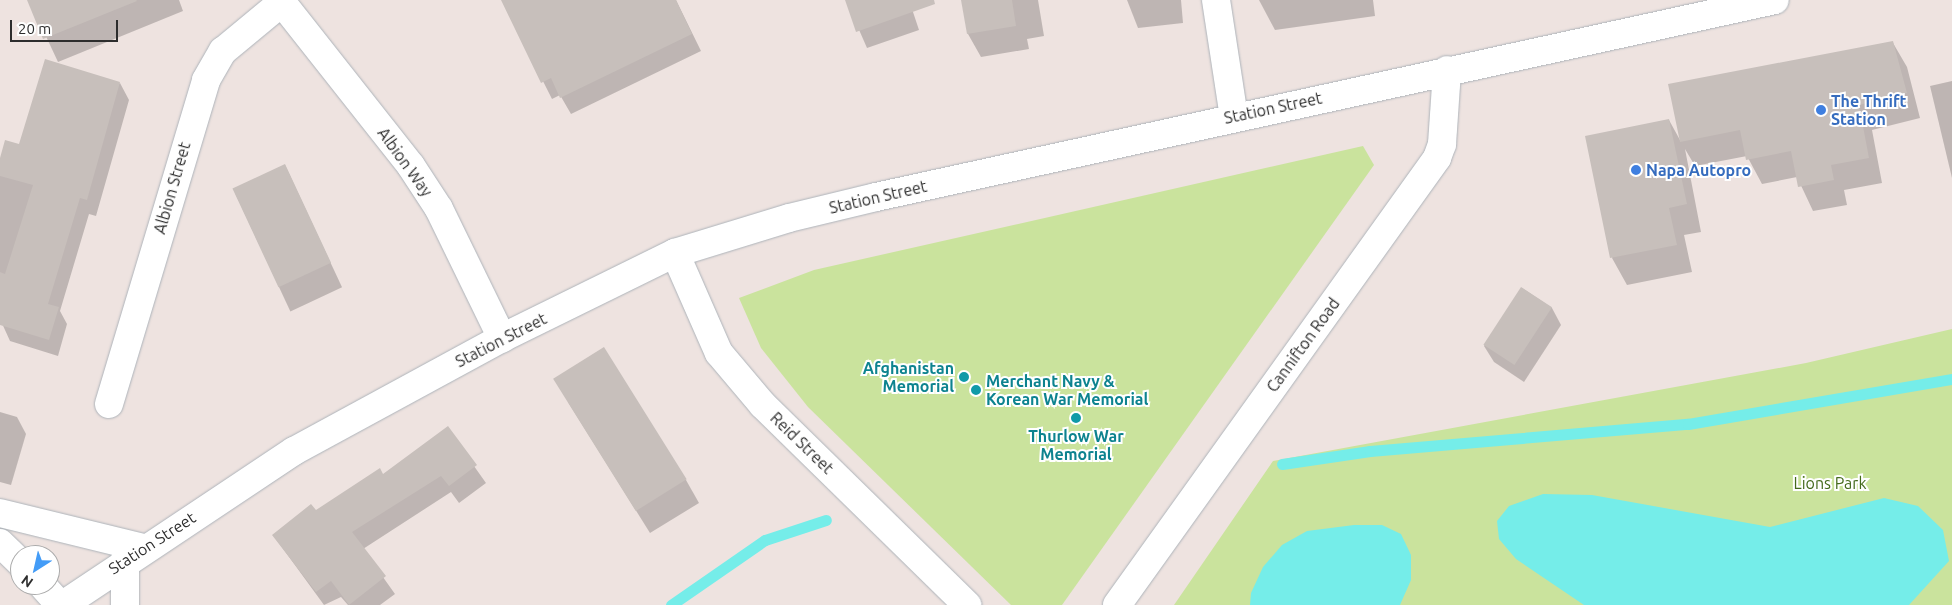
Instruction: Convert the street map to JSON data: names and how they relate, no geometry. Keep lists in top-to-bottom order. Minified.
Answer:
{"streets":{"street":["Station Street","Albion Way","Albion Street","Cannifton Road","Reid Street"]},"crossings":[["Station Street","Albion Way"],["Station Street","Cannifton Road"],["Station Street","Reid Street"],["Albion Way","Albion Street"]],"parks":["Lions Park"],"places":["The Thrift Station","Napa Autopro","Afghanistan Memorial","Merchant Navy & Korean War Memorial","Thurlow War Memorial"],"scale_bar":"20 m","north":"bottom left"}
